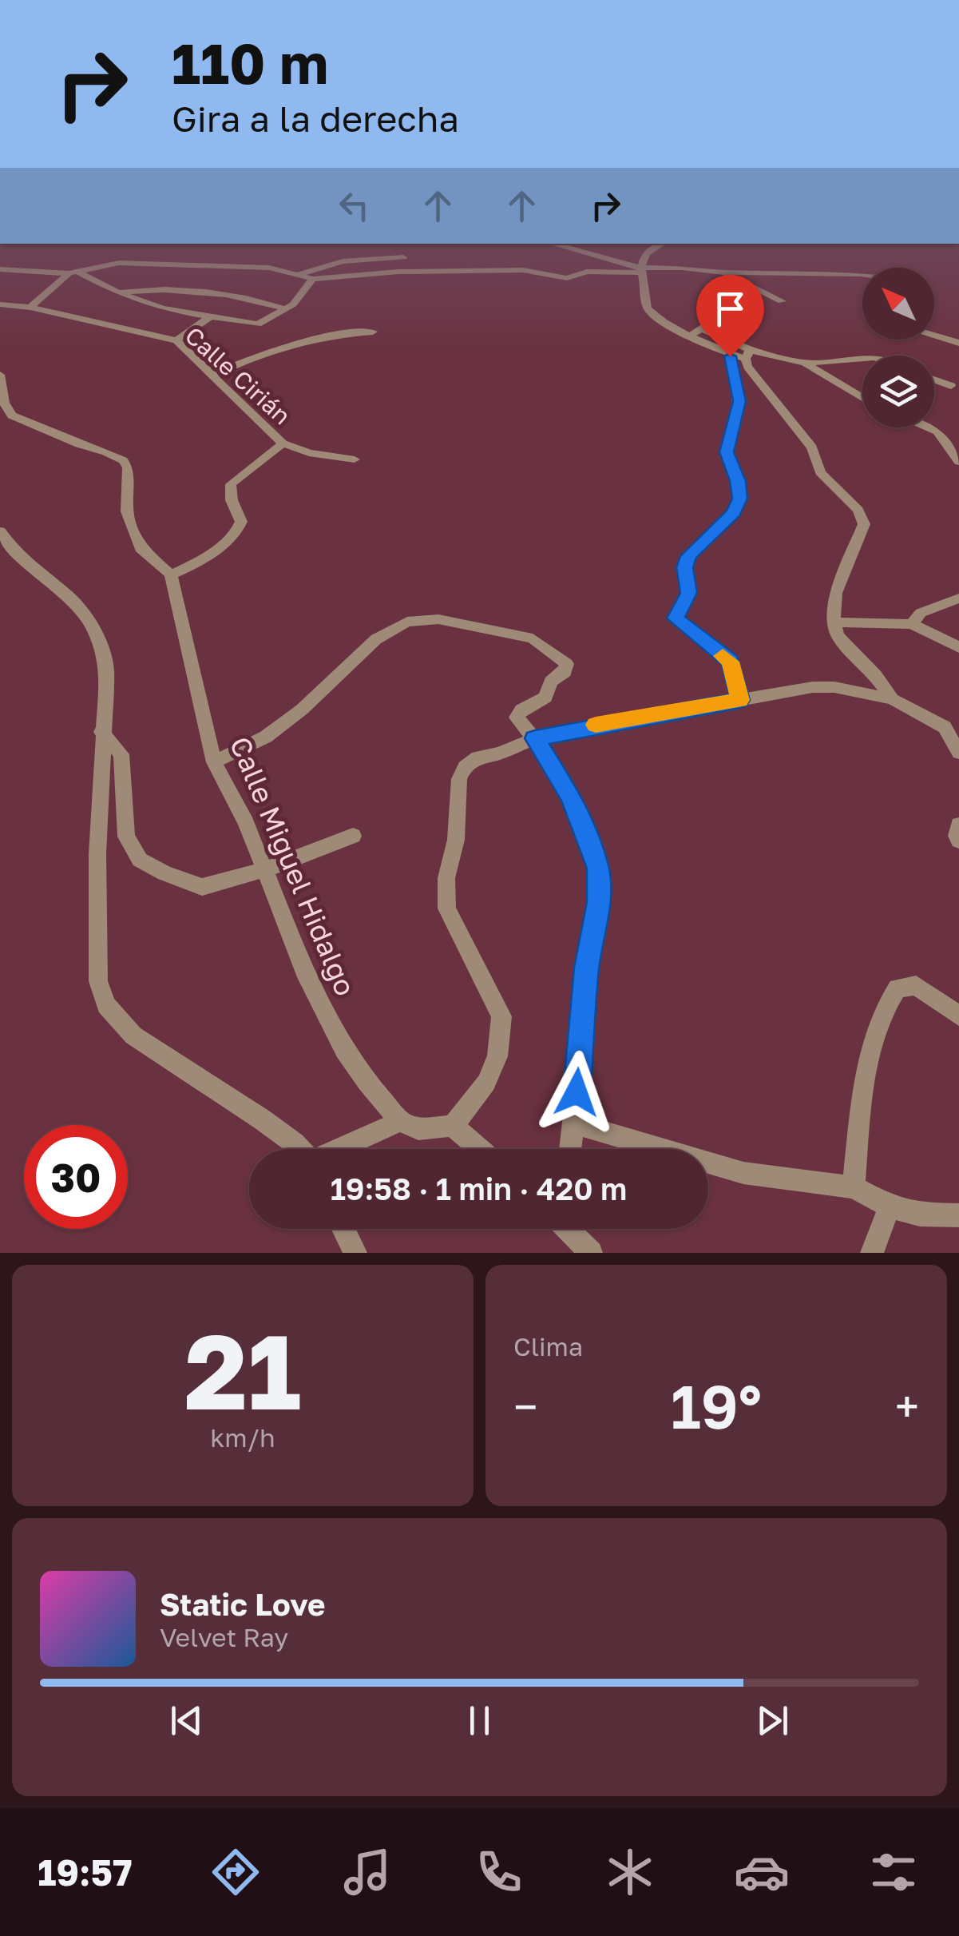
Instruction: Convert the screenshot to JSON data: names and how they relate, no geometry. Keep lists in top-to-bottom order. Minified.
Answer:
{"streets":{"street":["Calle Cirián","Calle Miguel Hidalgo"]},"north":"top left","page":{"turn":["110 m","Gira a la derecha"],"limit":"30","trip":"19:58 · 1 min · 420 m","tile":[["21","km/h"],"Clima"],"heat":["−","19°","+"],"song":["Static Love","Velvet Ray"],"tabs":"19:57"}}
